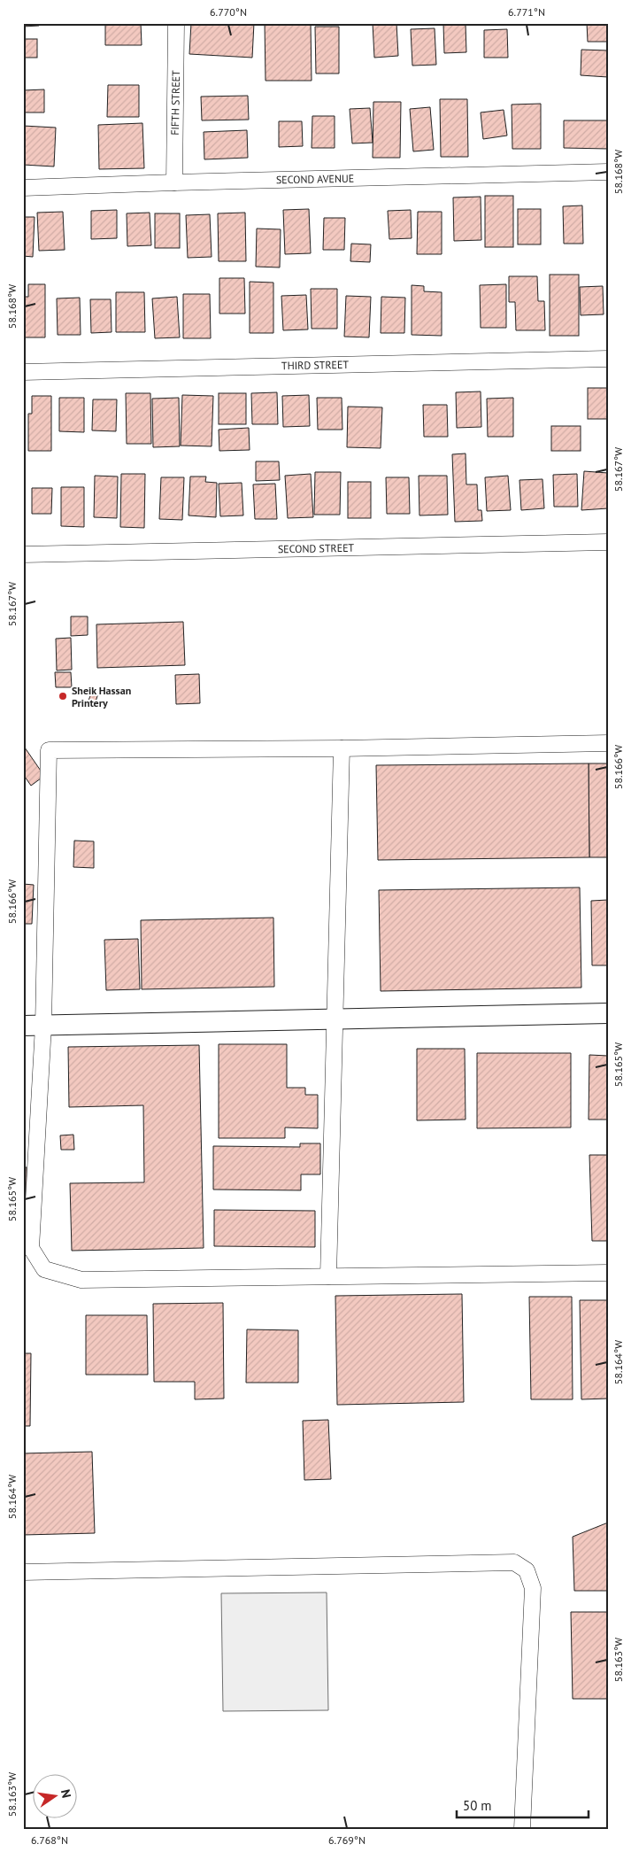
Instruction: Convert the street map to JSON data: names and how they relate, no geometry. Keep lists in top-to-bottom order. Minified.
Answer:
{"streets":{"street":["FIFTH STREET","SECOND AVENUE","THIRD STREET","SECOND STREET"]},"crossings":[["FIFTH STREET","SECOND AVENUE"]],"places":["Sheik Hassan Printery"],"scale_bar":"50 m","north":"right","coordinates":["6.770°N","6.771°N","58.168°W","58.167°W","58.166°W","58.165°W","58.164°W","58.163°W","6.768°N","6.769°N"]}
